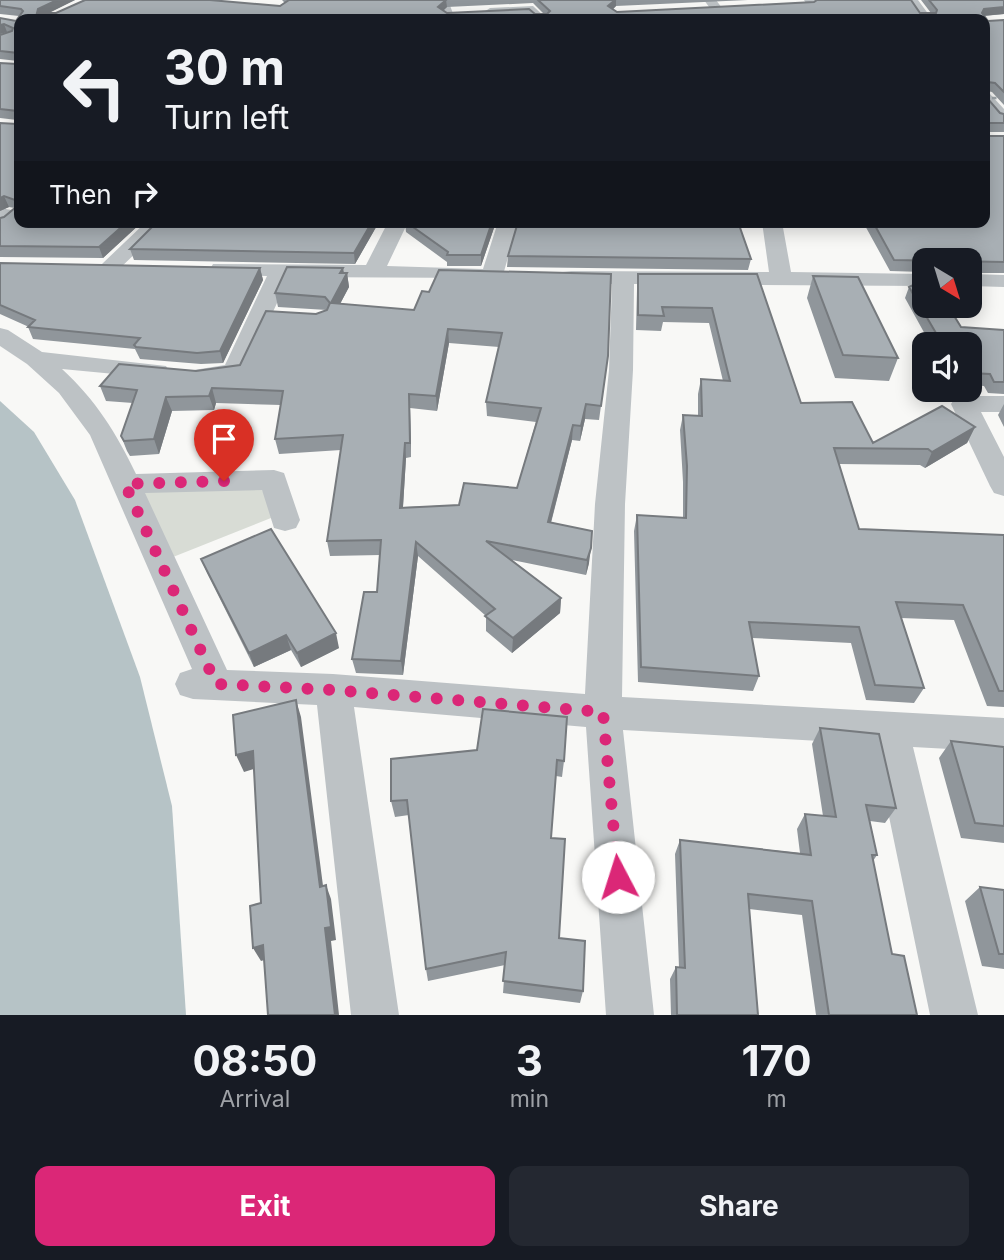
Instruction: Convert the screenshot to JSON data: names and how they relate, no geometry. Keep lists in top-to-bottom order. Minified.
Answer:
{"north":"bottom right","page":{"turn":["30 m","Turn left"],"then":"Then","eta":["08:50","Arrival","3","min","170","m"],"buttons":["Exit","Share"]}}
